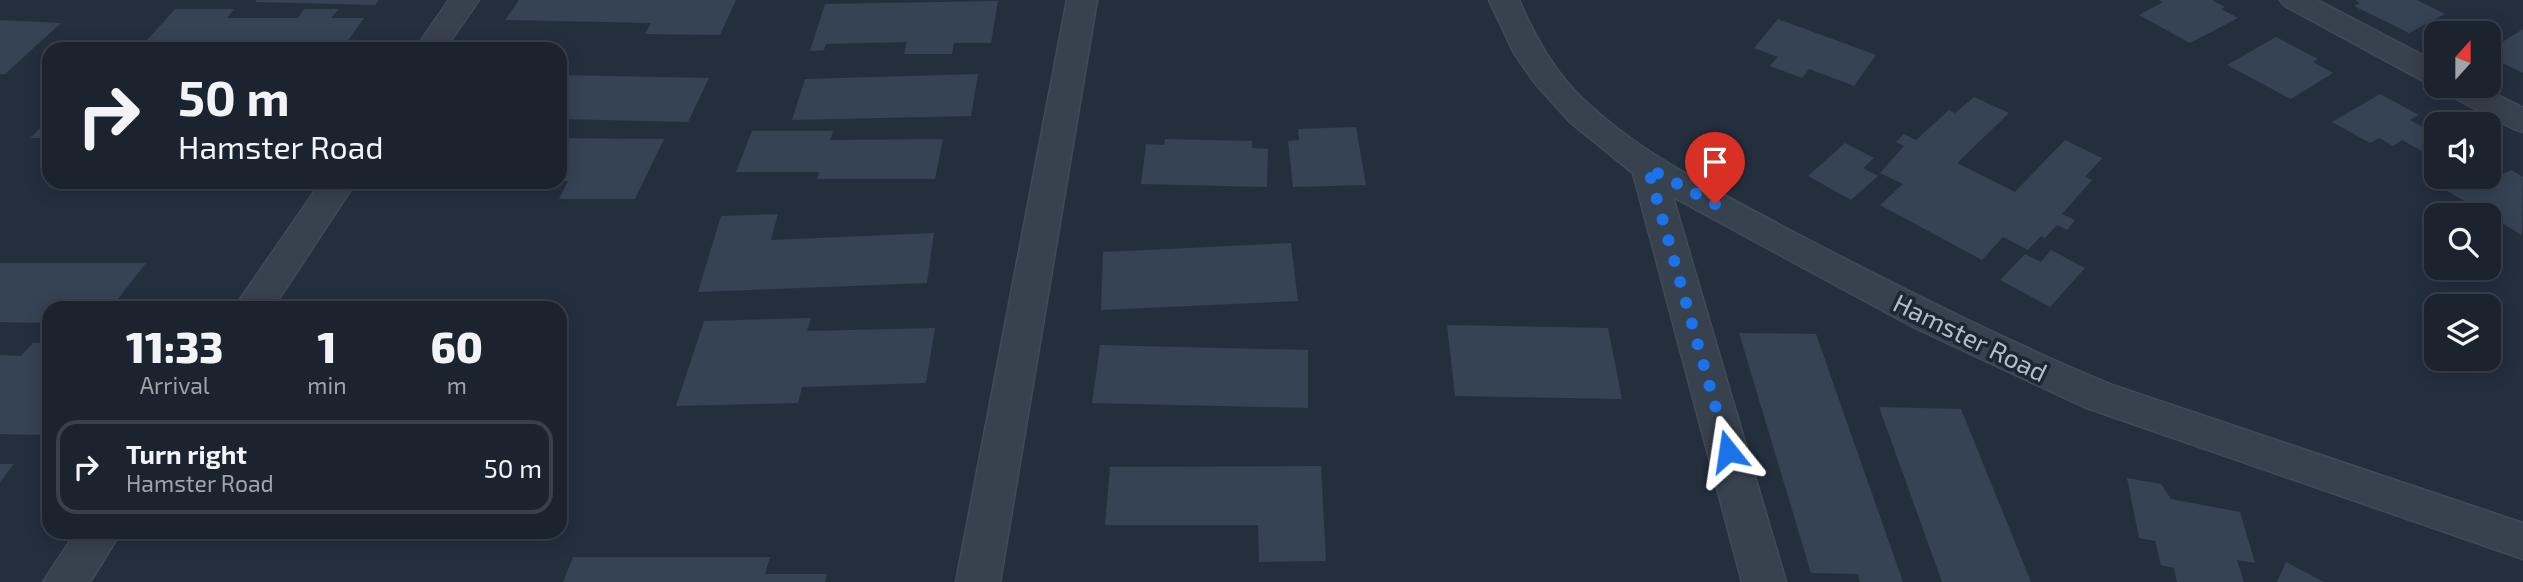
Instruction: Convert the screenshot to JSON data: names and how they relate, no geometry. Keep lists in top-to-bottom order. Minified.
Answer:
{"streets":{"street":["Hamster Road"]},"north":"top","page":{"turn":["50 m","Hamster Road"],"eta":["11:33","Arrival","1","min","60","m"],"list":[{"name":"Turn right","note":"Hamster Road","value":"50 m"}]}}
